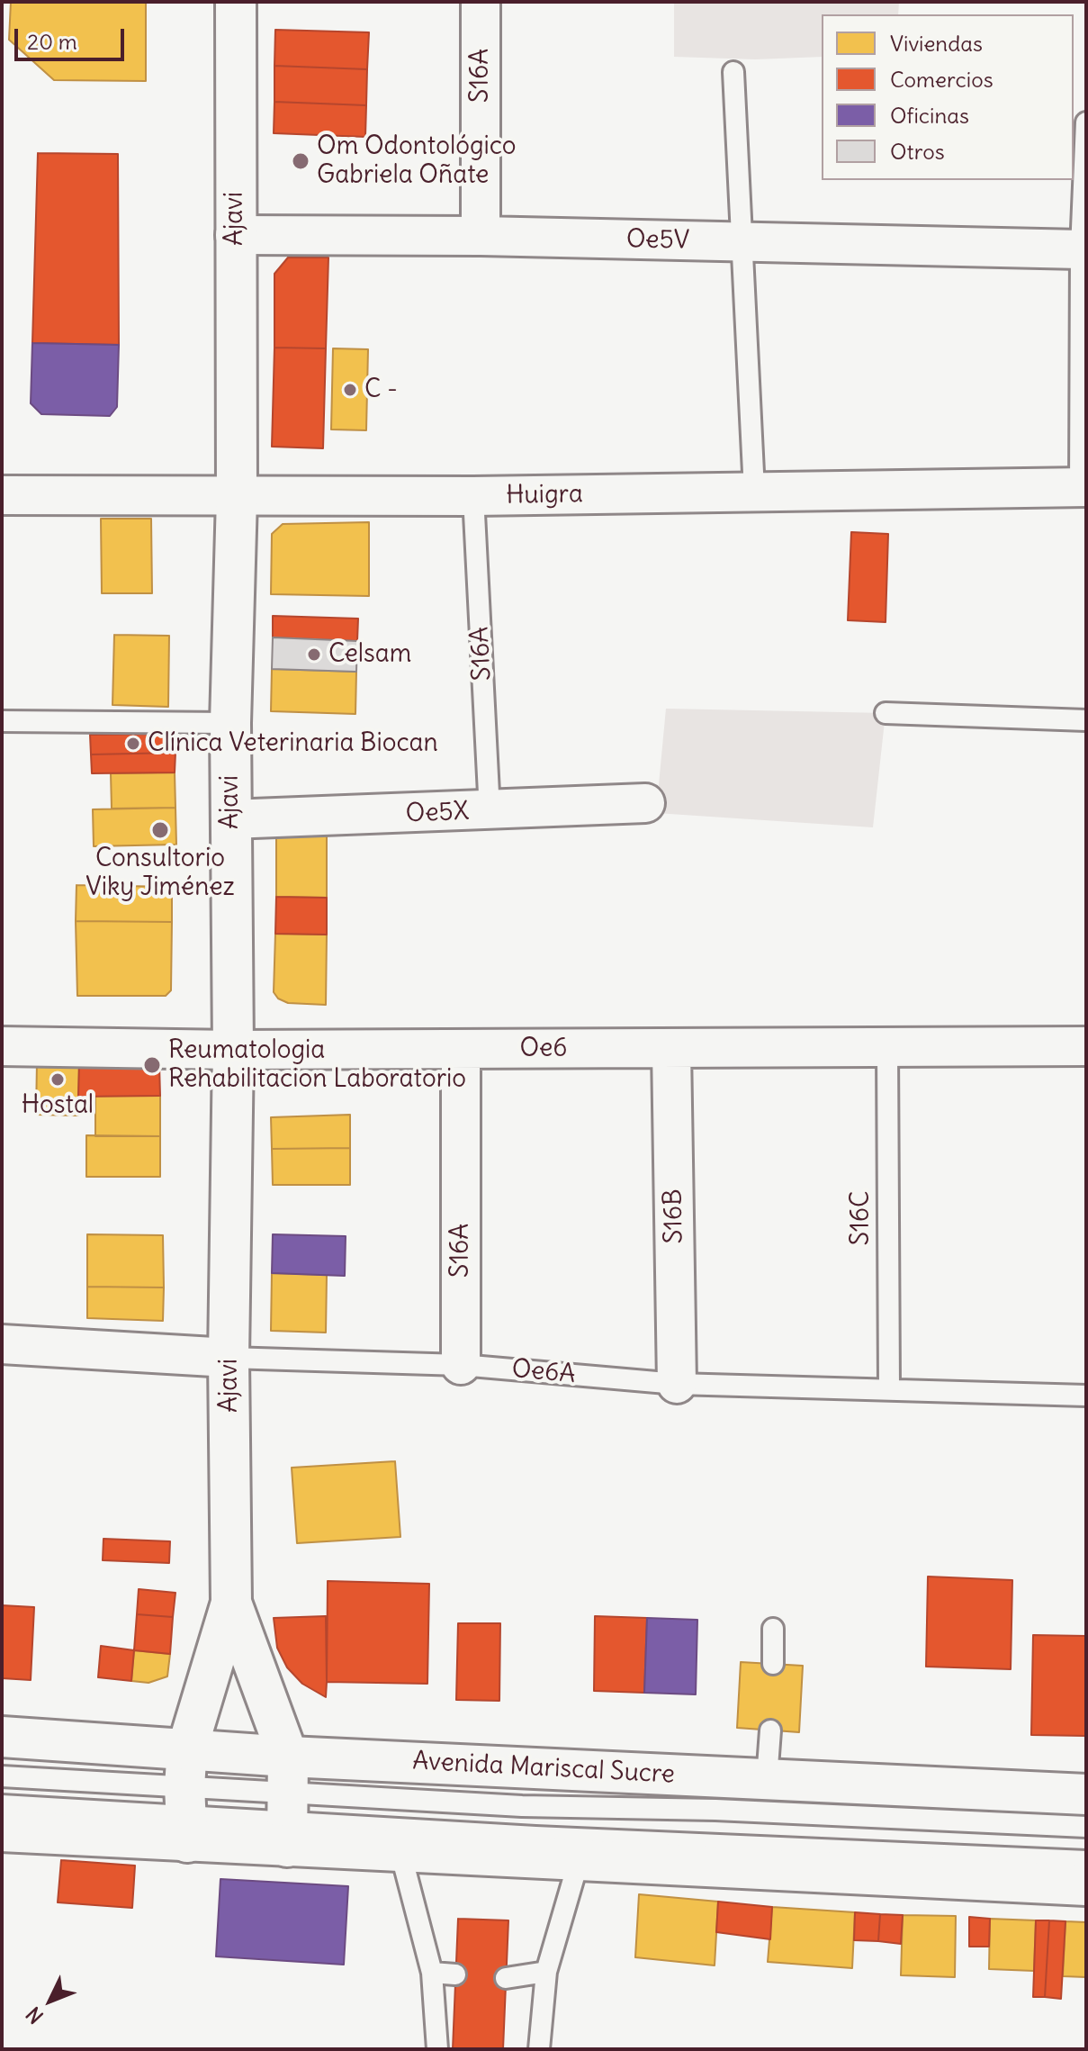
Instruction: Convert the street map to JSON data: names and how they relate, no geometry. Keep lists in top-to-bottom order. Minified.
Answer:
{"streets":{"main road":["Ajavi","Avenida Mariscal Sucre"],"street":["S16A","Oe5V","Huigra","Oe5X","Oe6","S16B","Oe6A"],"lane":["S16C"]},"crossings":[["S16A","Oe5V"],["S16A","Huigra"],["S16A","Oe5X"],["S16A","Oe6"],["S16A","Oe6A"],["Ajavi","Oe5V"],["Ajavi","Huigra"],["Ajavi","Oe5X"],["Ajavi","Oe6"],["Ajavi","Oe6A"],["Ajavi","Avenida Mariscal Sucre"],["Oe6","S16B"],["Oe6","S16C"],["S16B","Oe6A"],["S16C","Oe6A"]],"places":["Om Odontológico Gabriela Oñate","C -","Celsam","Clínica Veterinaria Biocan","Consultorio Viky Jiménez","Reumatologia Rehabilitacion Laboratorio","Hostal"],"legend":["Viviendas","Comercios","Oficinas","Otros"],"scale_bar":"20 m","north":"bottom left"}
